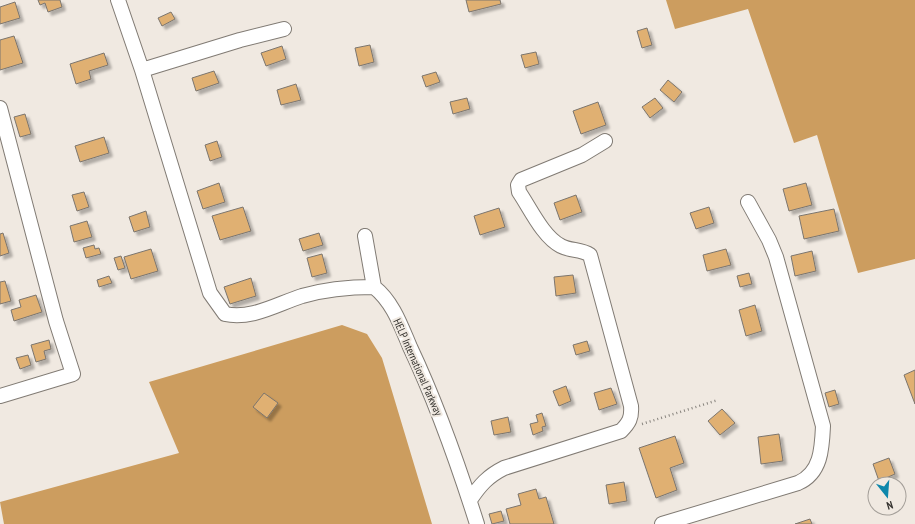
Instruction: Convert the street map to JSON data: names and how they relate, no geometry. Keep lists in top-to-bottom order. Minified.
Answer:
{"streets":{"street":["HELP International Parkway"]},"north":"bottom"}
